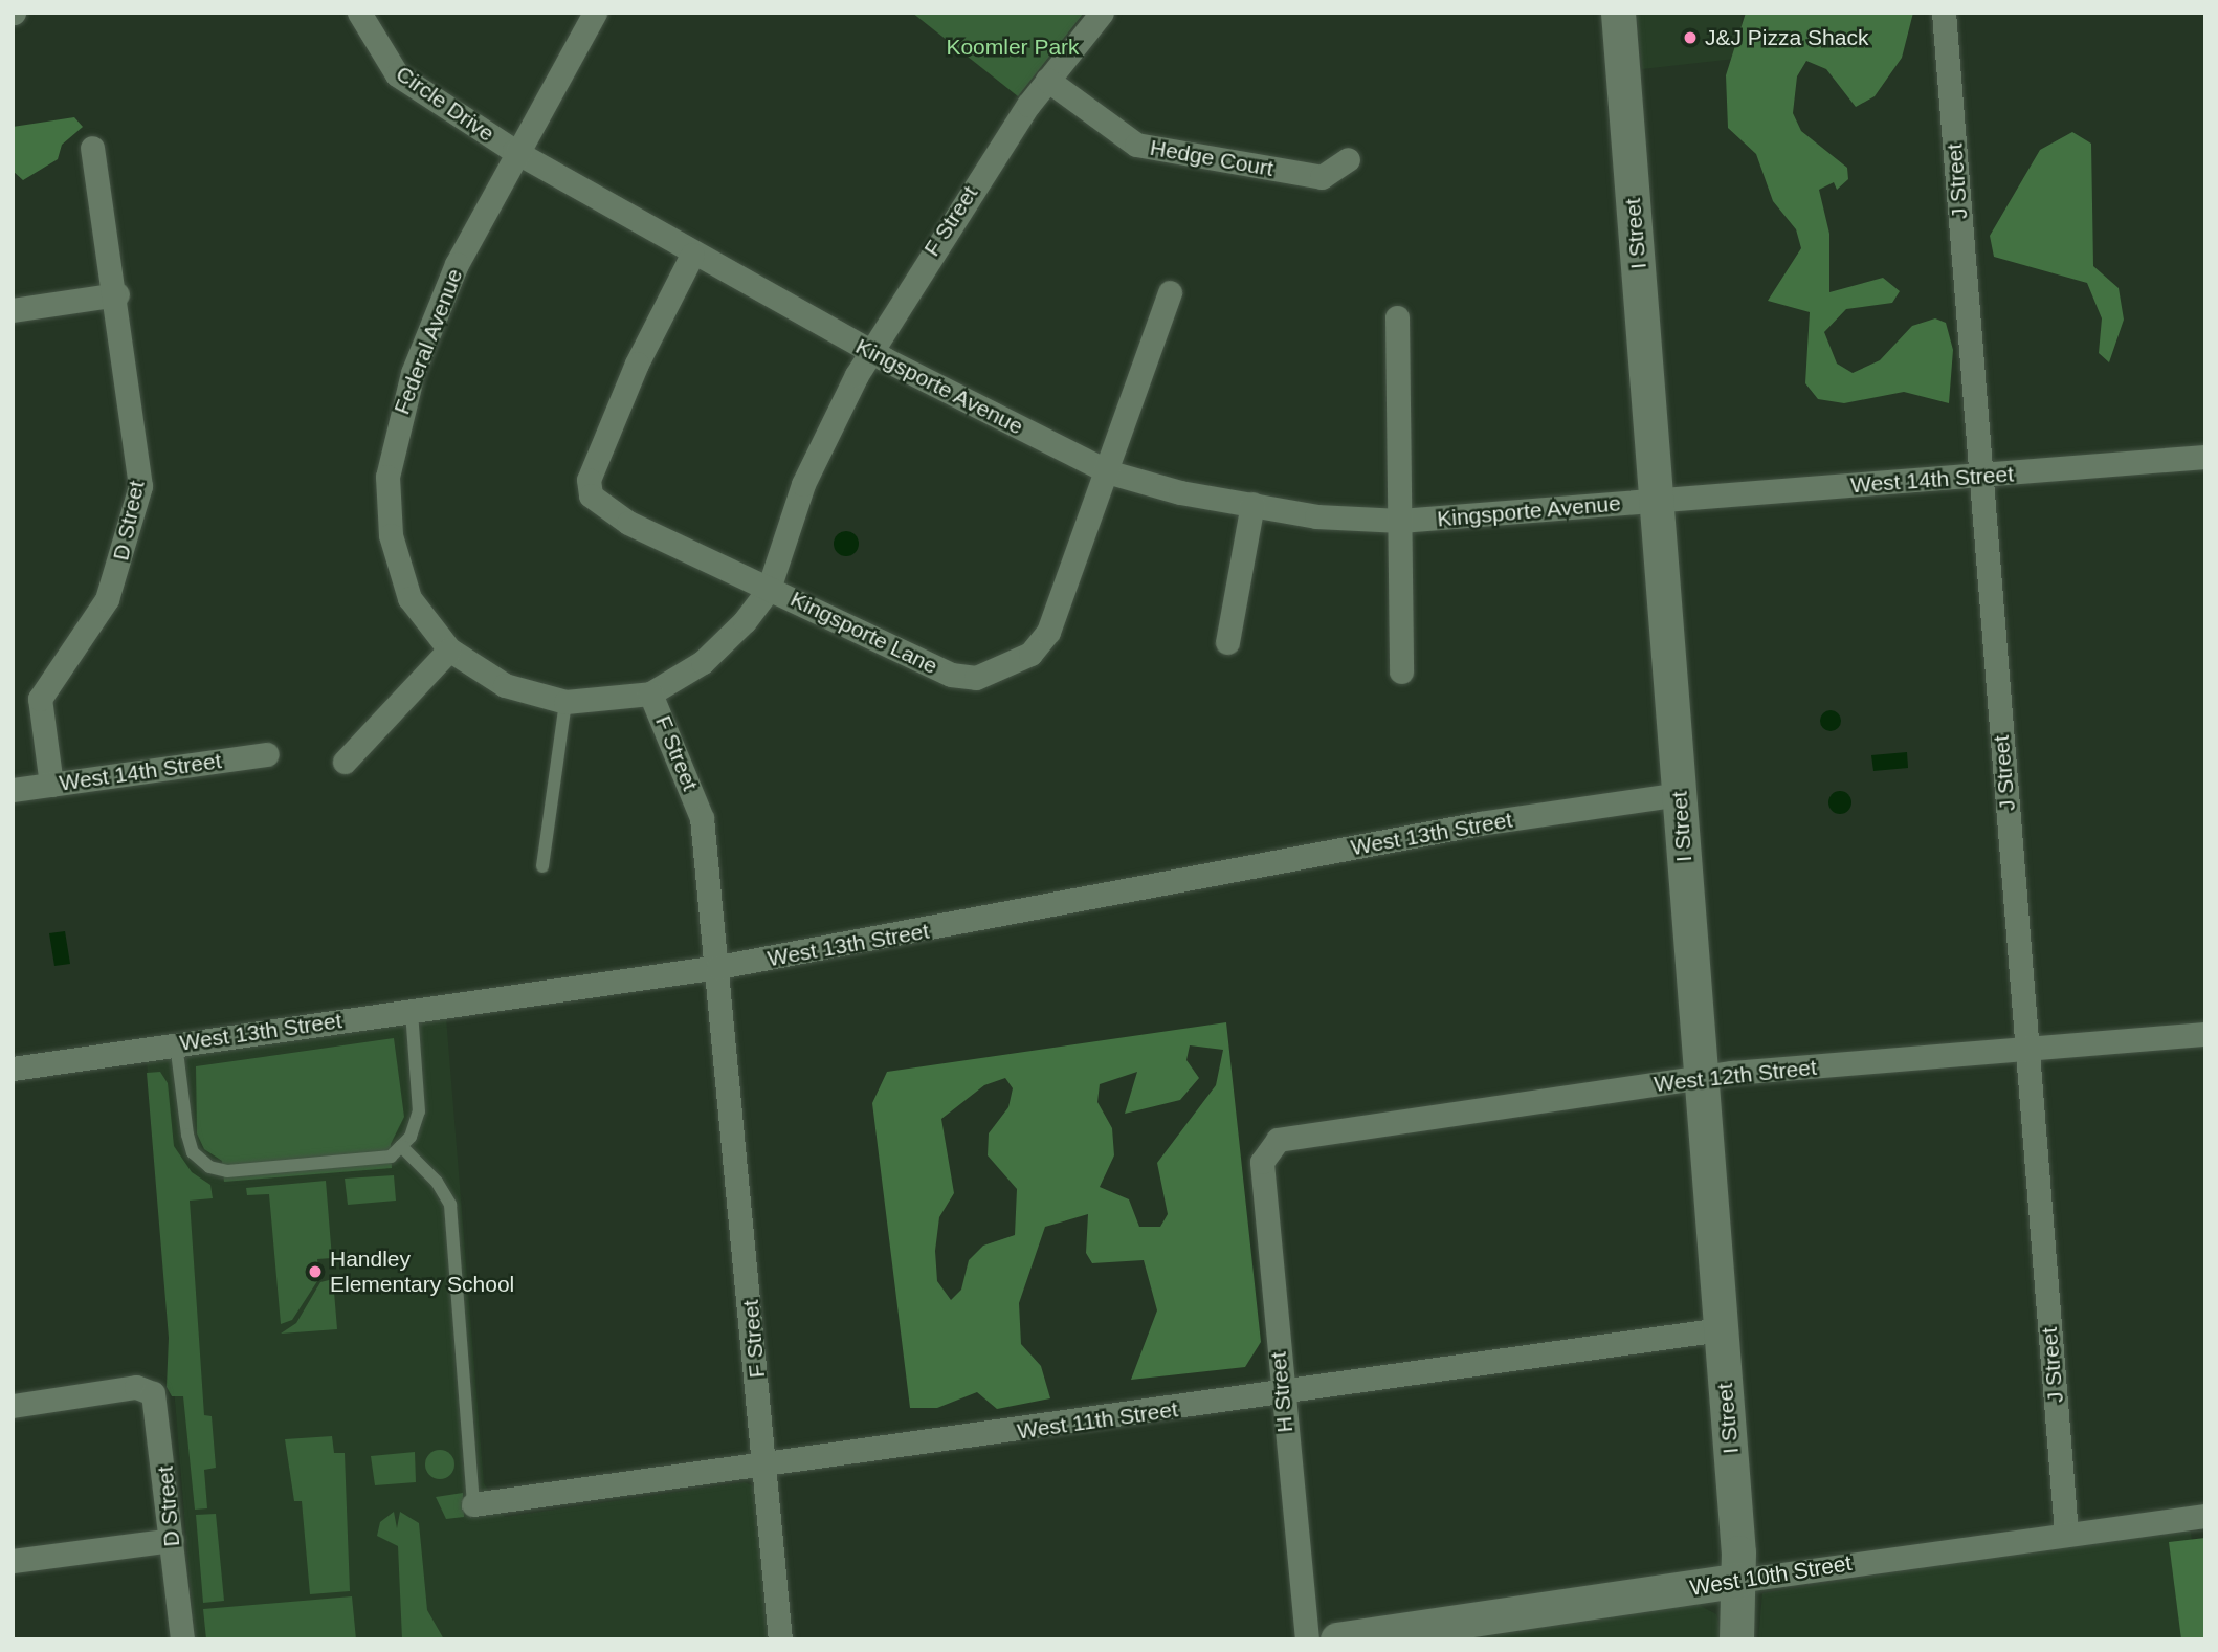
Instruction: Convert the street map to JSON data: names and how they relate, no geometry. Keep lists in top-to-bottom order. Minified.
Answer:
{"streets":{"street":["Circle Drive","Hedge Court","J Street","F Street","I Street","Federal Avenue","Kingsporte Avenue","West 14th Street","D Street","Kingsporte Lane","West 13th Street","West 12th Street","H Street","West 11th Street","West 10th Street"]},"crossings":[["Circle Drive","Federal Avenue"],["Circle Drive","Kingsporte Avenue"],["Hedge Court","F Street"],["J Street","West 14th Street"],["J Street","West 12th Street"],["J Street","West 10th Street"],["F Street","Federal Avenue"],["F Street","Kingsporte Avenue"],["F Street","Kingsporte Lane"],["F Street","West 13th Street"],["F Street","West 11th Street"],["I Street","Kingsporte Avenue"],["I Street","West 14th Street"],["I Street","West 13th Street"],["I Street","West 12th Street"],["I Street","West 11th Street"],["I Street","West 10th Street"],["Federal Avenue","Kingsporte Avenue"],["Kingsporte Avenue","West 14th Street"],["Kingsporte Avenue","Kingsporte Lane"],["West 14th Street","D Street"],["West 12th Street","H Street"],["H Street","West 11th Street"]],"parks":["Koomler Park"],"places":["J&J Pizza Shack","Handley Elementary School"]}
